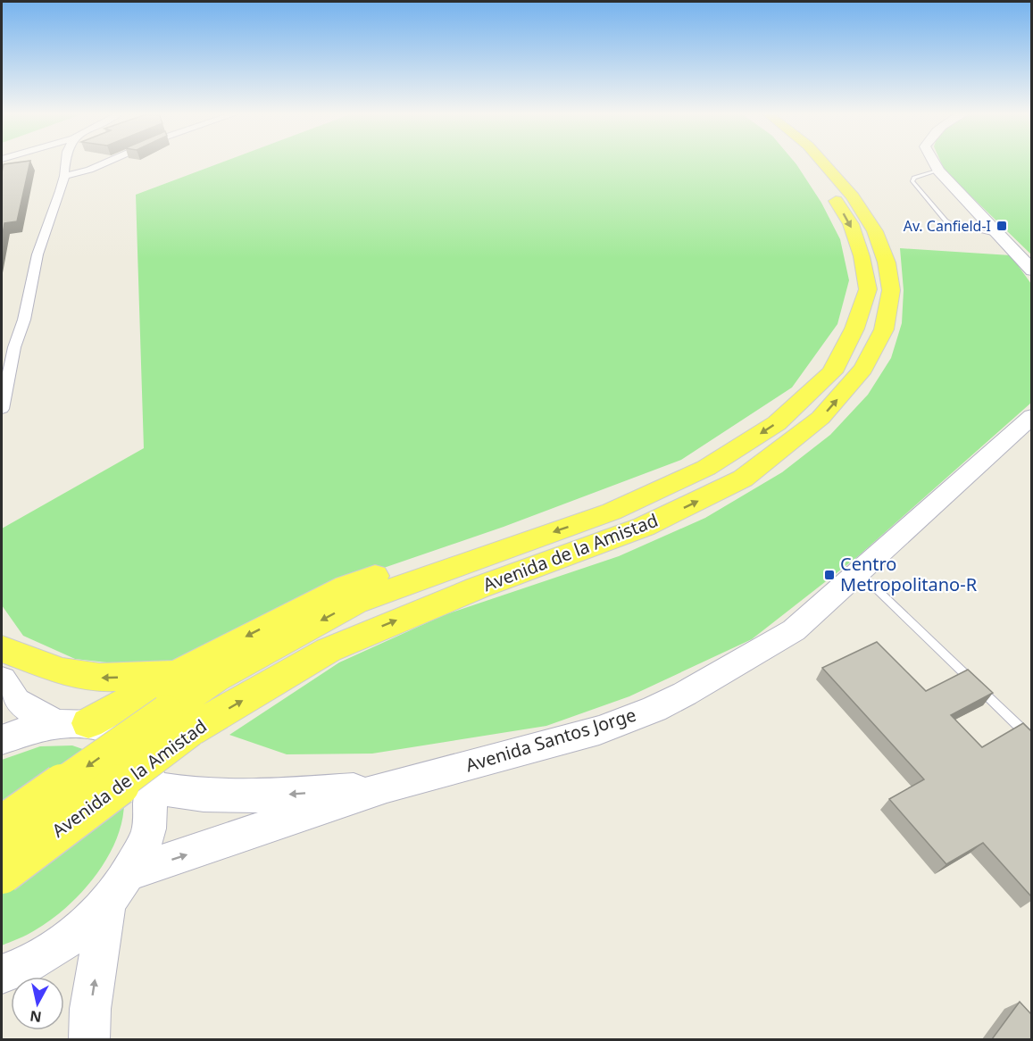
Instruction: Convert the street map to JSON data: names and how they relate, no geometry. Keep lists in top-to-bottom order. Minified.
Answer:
{"streets":{"main road":["Avenida de la Amistad","Avenida Santos Jorge"]},"places":{"transit":["Av. Canfield-I","Centro Metropolitano-R"]},"north":"bottom"}
